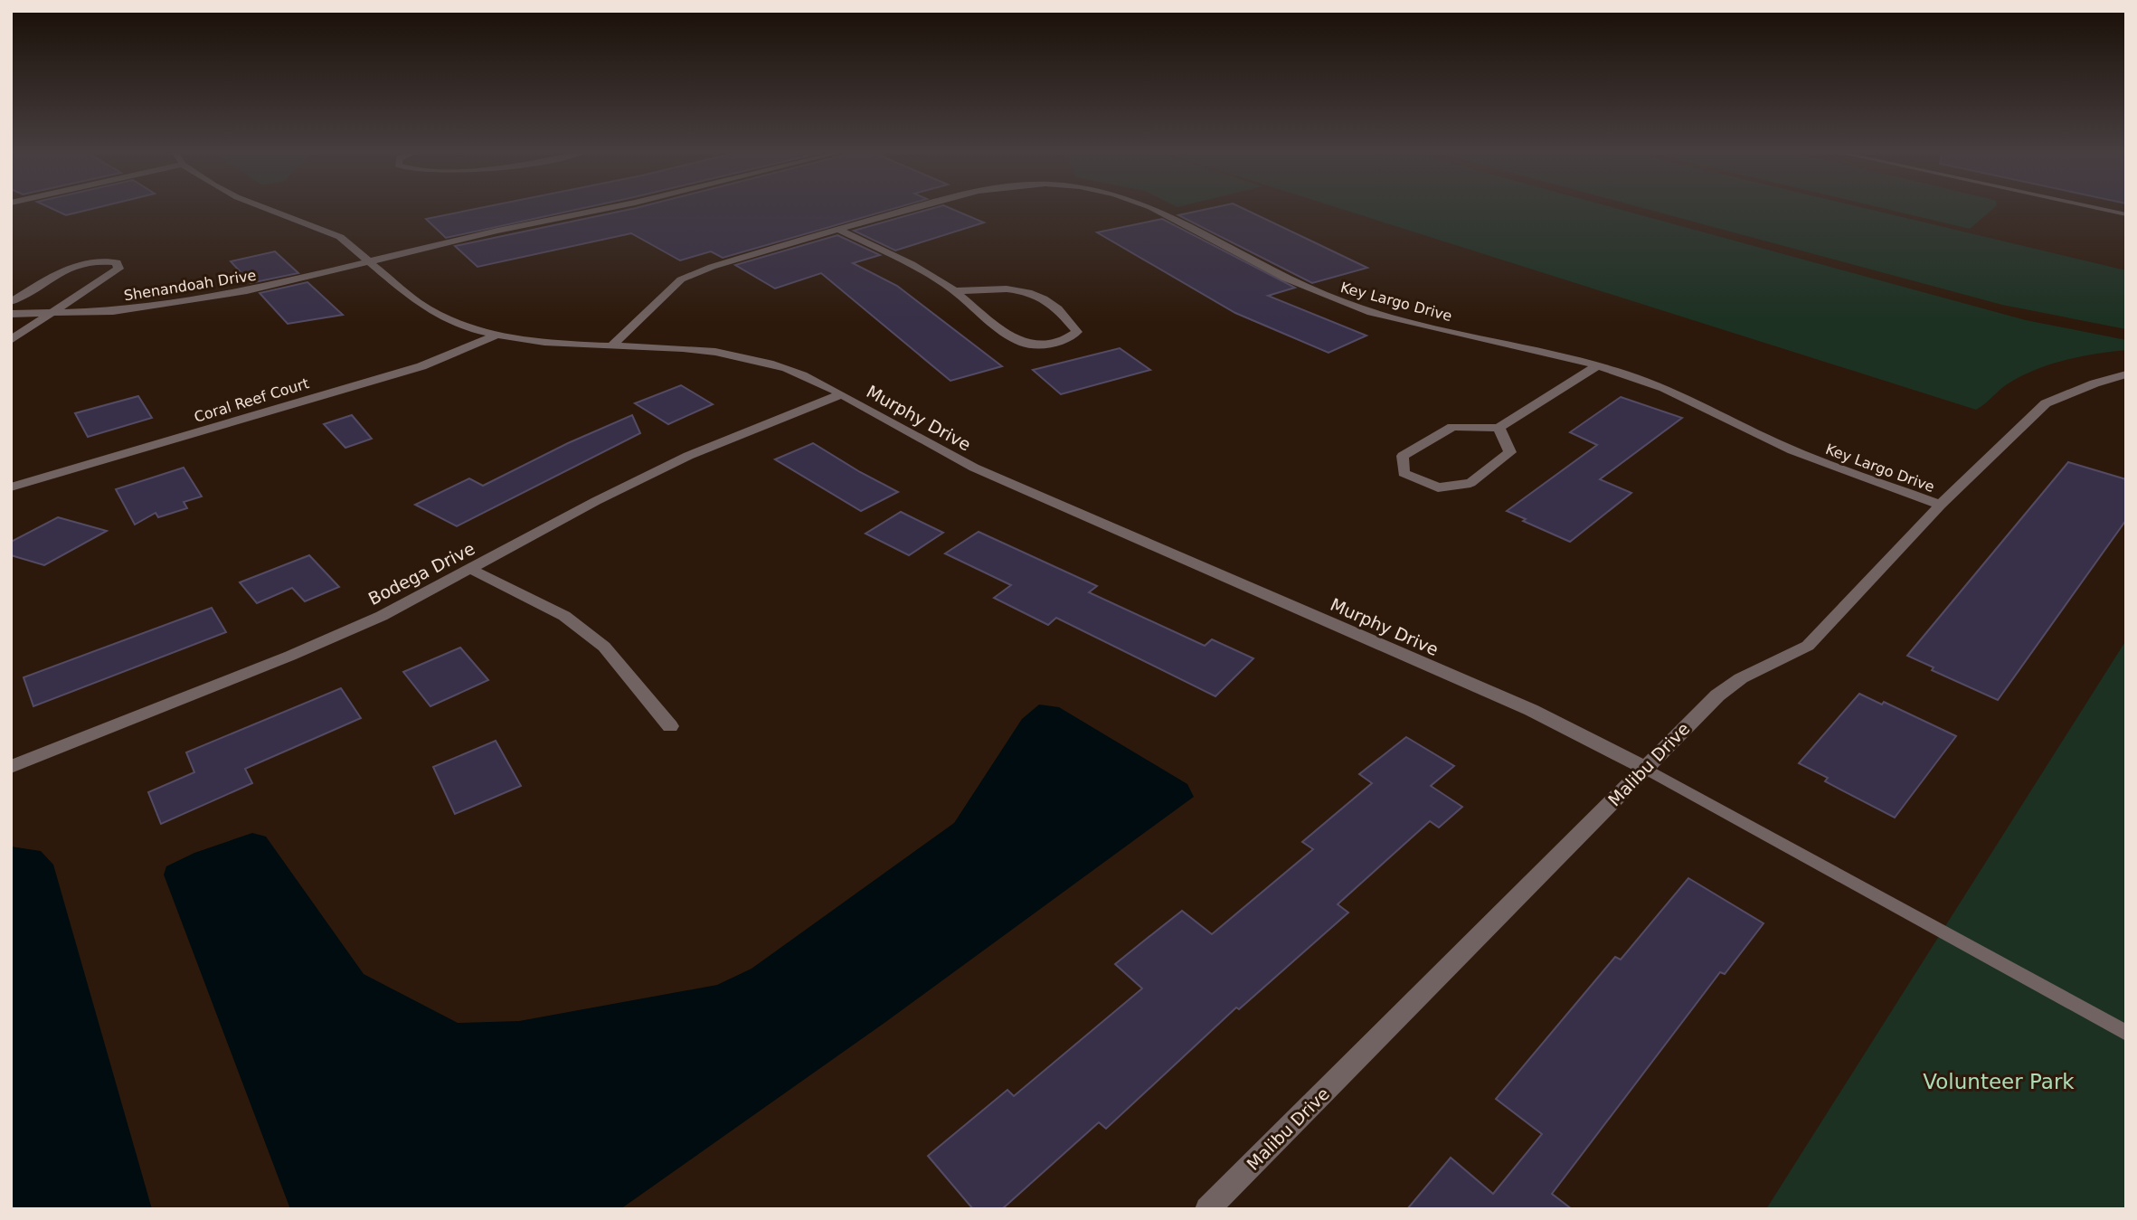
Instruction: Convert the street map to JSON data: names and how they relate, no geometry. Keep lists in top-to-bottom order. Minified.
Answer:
{"streets":{"street":["Shenandoah Drive","Key Largo Drive","Coral Reef Court","Murphy Drive","Bodega Drive","Malibu Drive"]},"crossings":[["Shenandoah Drive","Murphy Drive"],["Key Largo Drive","Murphy Drive"],["Key Largo Drive","Malibu Drive"],["Coral Reef Court","Murphy Drive"],["Murphy Drive","Bodega Drive"],["Murphy Drive","Malibu Drive"]],"parks":["Volunteer Park"]}
